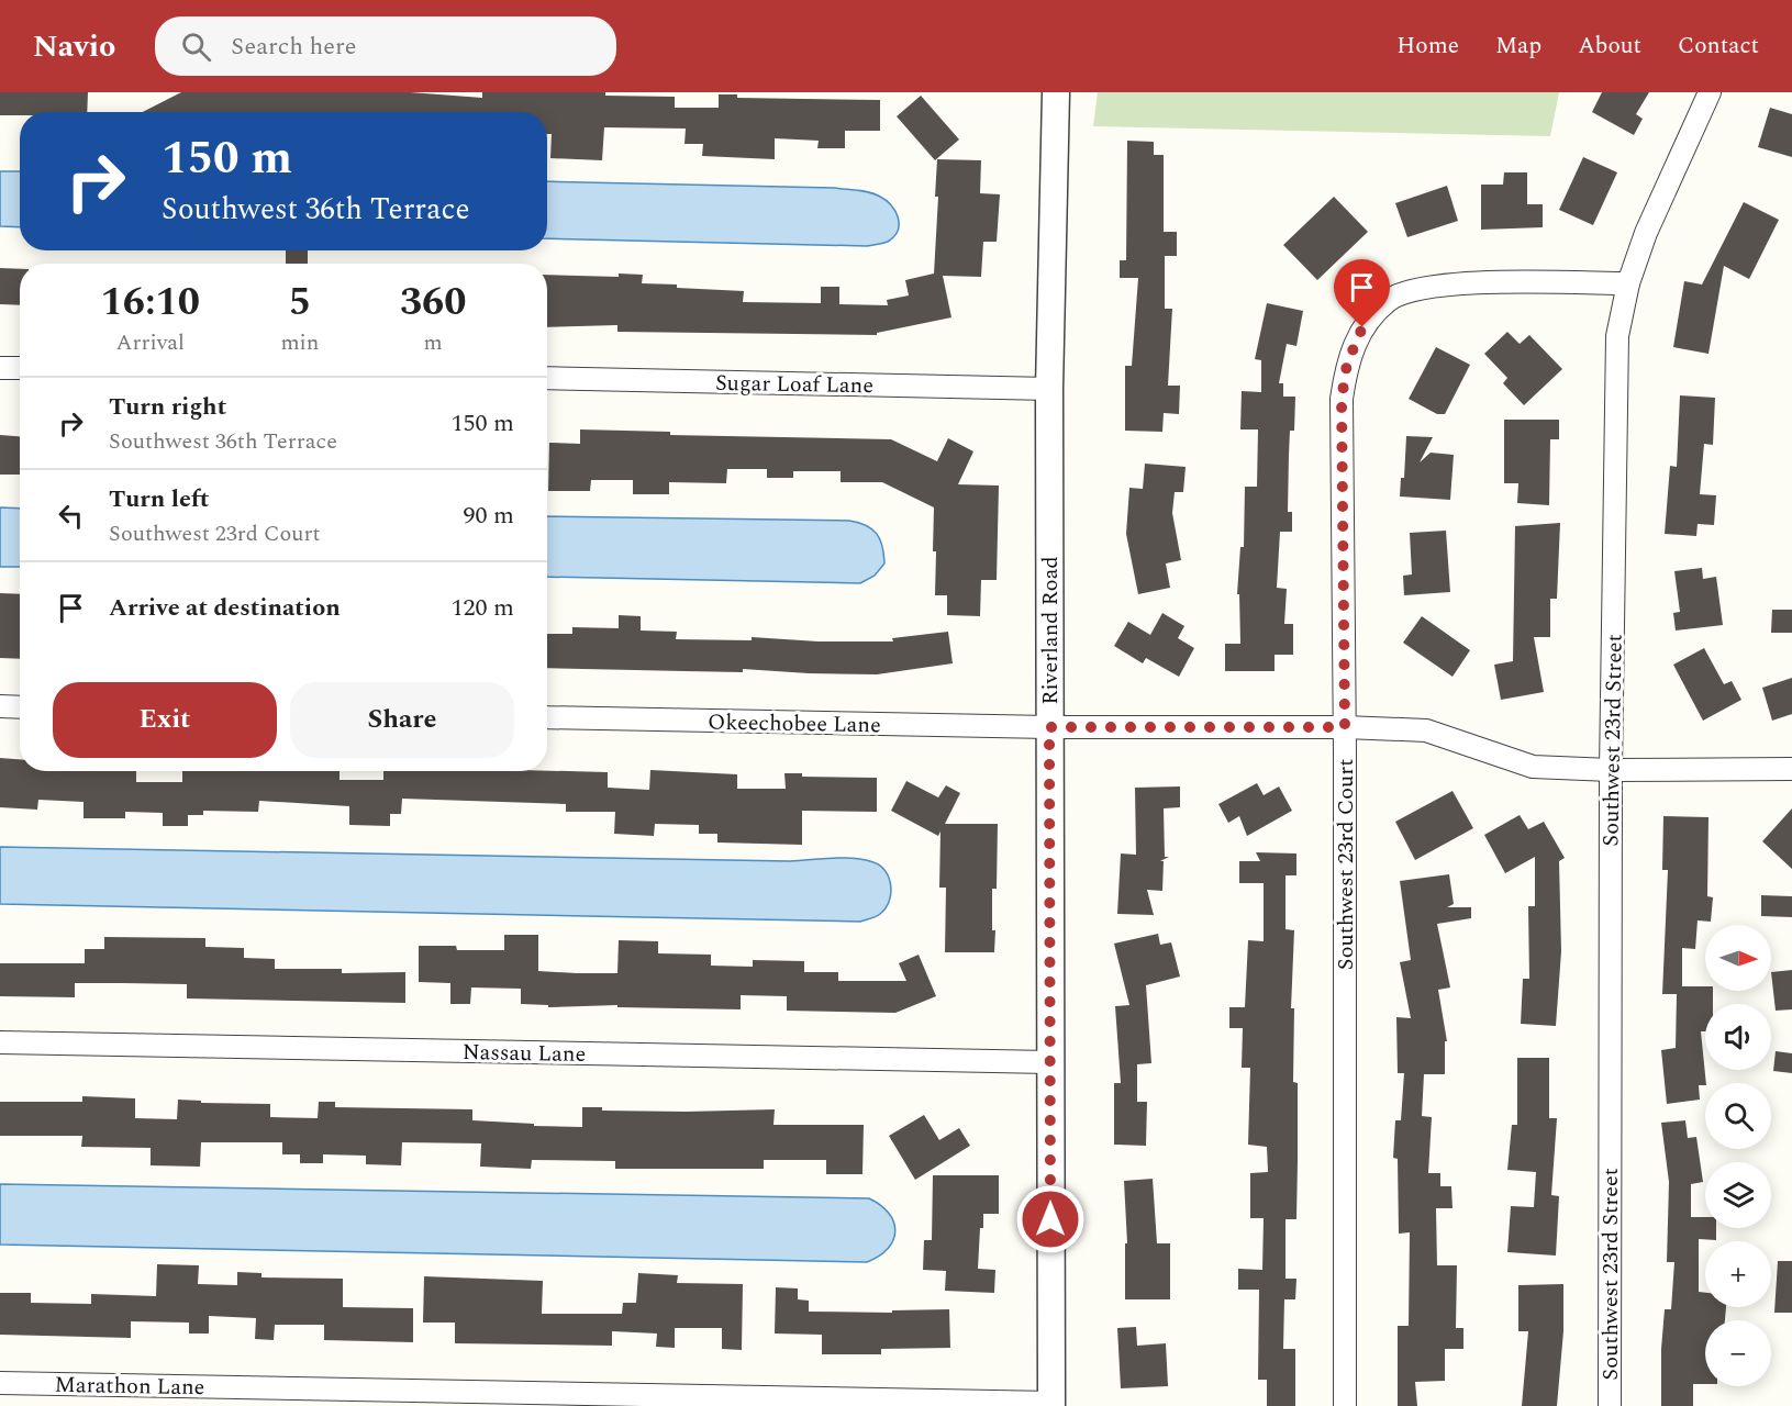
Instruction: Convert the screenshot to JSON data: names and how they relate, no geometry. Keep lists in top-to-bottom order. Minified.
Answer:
{"streets":{"street":["Sugar Loaf Lane","Riverland Road","Okeechobee Lane","Southwest 23rd Street","Southwest 23rd Court","Nassau Lane","Marathon Lane"]},"crossings":[["Sugar Loaf Lane","Riverland Road"],["Riverland Road","Okeechobee Lane"],["Riverland Road","Nassau Lane"],["Riverland Road","Marathon Lane"],["Okeechobee Lane","Southwest 23rd Street"],["Okeechobee Lane","Southwest 23rd Court"],["Southwest 23rd Street","Southwest 23rd Court"]],"north":"right","page":{"header":"Navio","search":"Search here","nav":["Home","Map","About","Contact"],"turn":["150 m","Southwest 36th Terrace"],"eta":["16:10","Arrival","5","min","360","m"],"list":[{"name":"Turn right","note":"Southwest 36th Terrace","value":"150 m"},{"name":"Turn left","note":"Southwest 23rd Court","value":"90 m"},{"name":"Arrive at destination","value":"120 m"}],"buttons":["Exit","Share"],"map_buttons":["+","−"]}}
